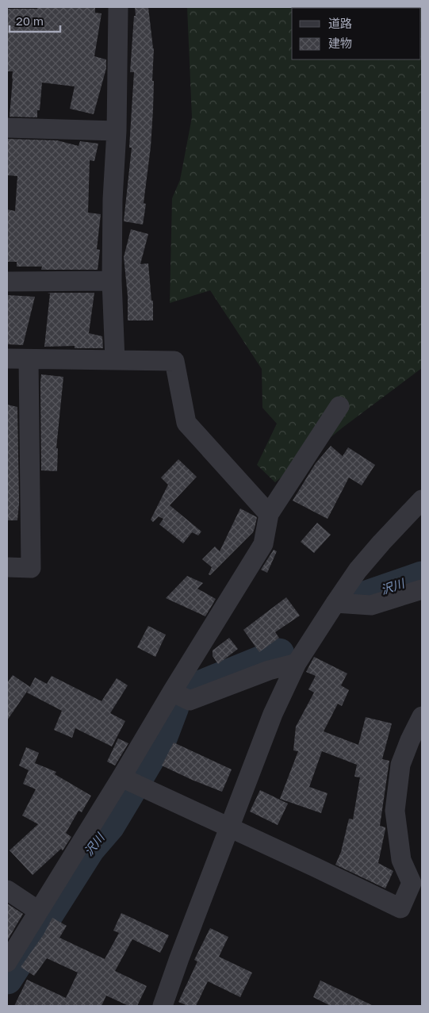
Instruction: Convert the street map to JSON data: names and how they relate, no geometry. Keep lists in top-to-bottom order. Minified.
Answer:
{"water":["沢川"],"legend":["道路","建物"],"scale_bar":"20 m"}
